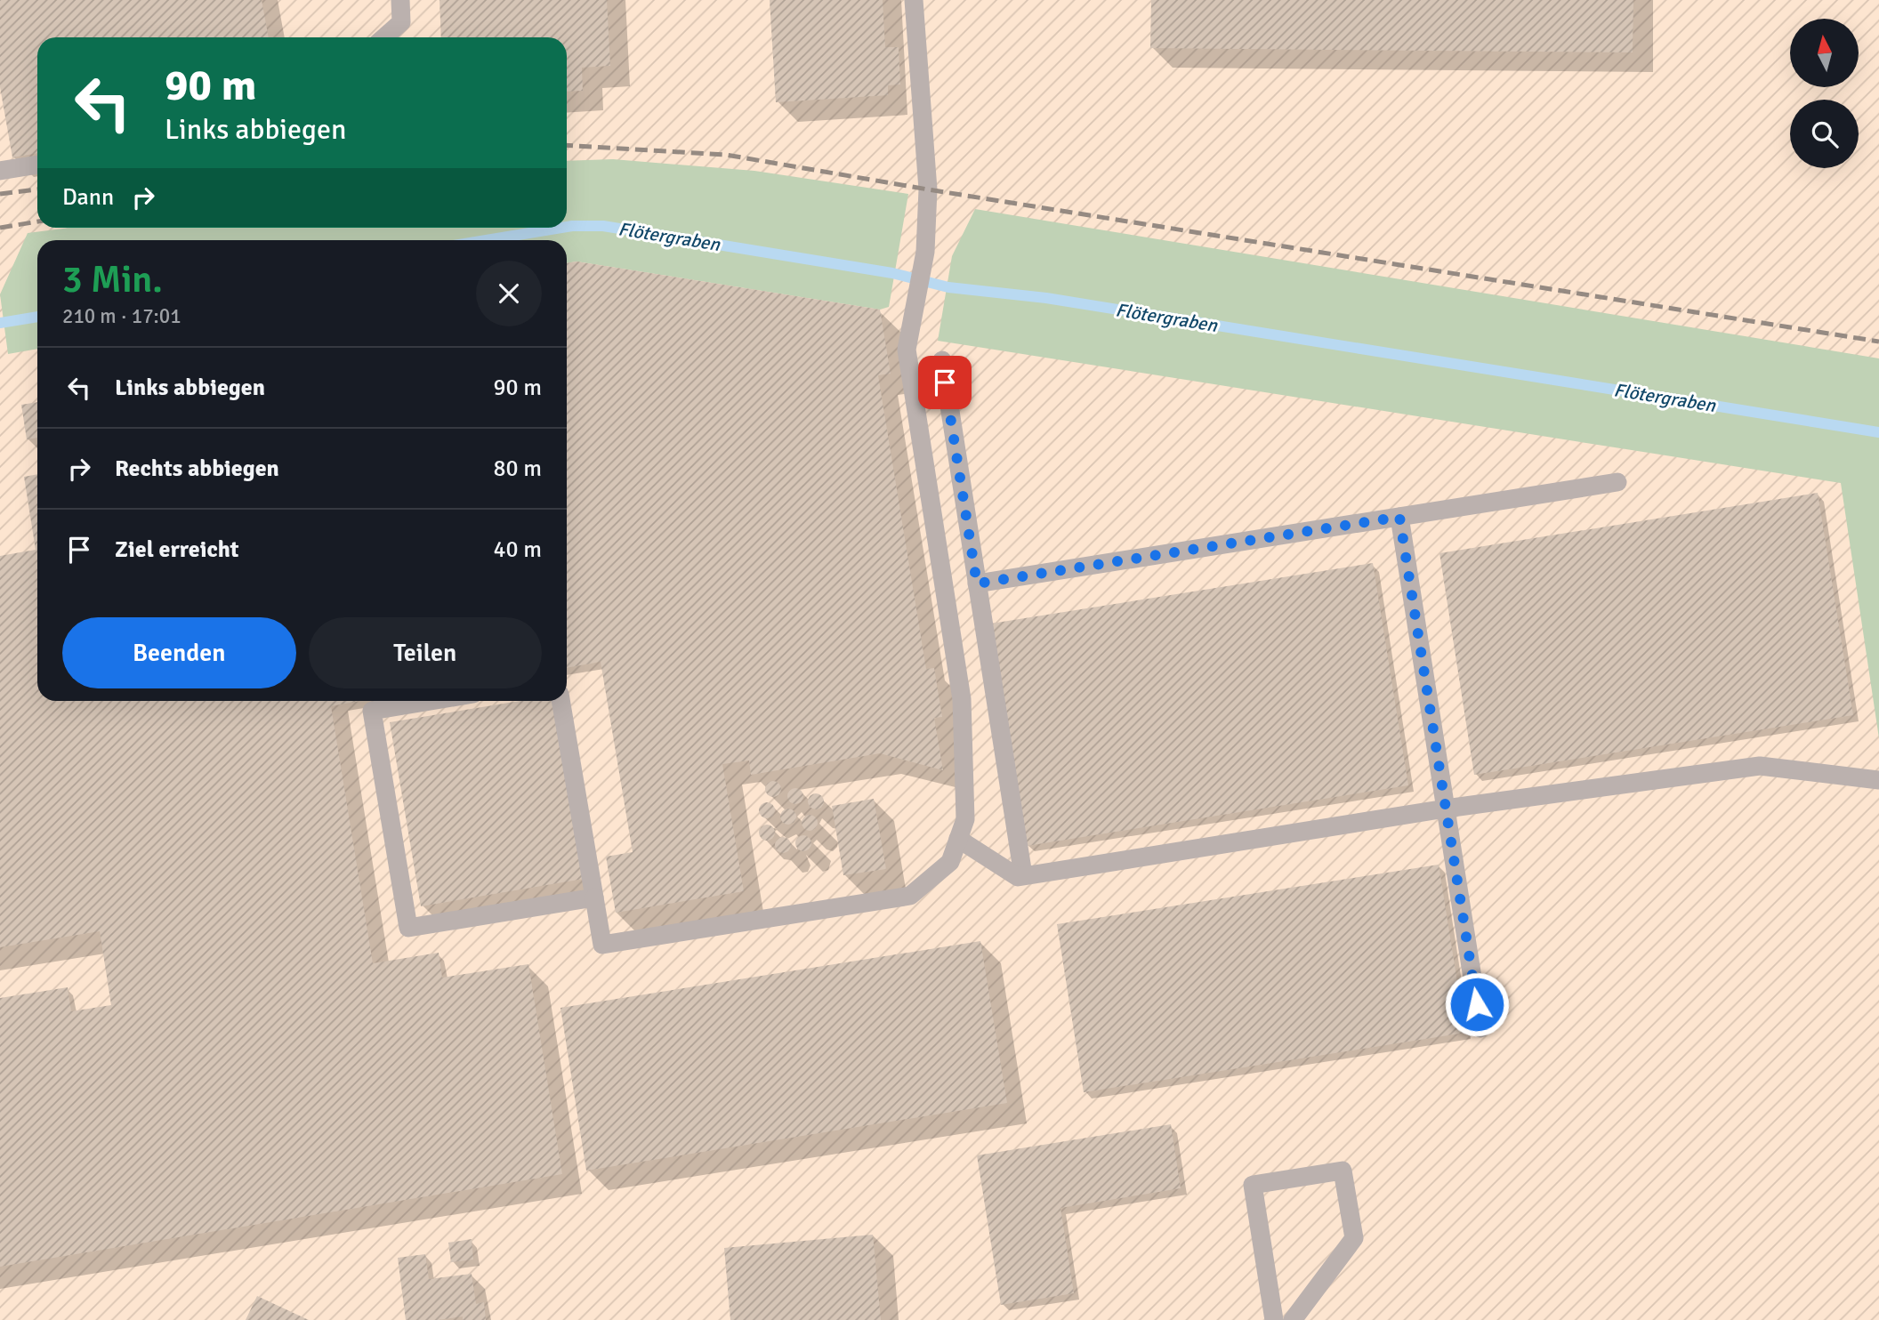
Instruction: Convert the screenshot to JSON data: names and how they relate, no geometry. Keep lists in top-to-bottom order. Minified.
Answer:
{"water":["Flötergraben"],"north":"top","page":{"turn":["90 m","Links abbiegen"],"then":"Dann","heading":["3 Min.","210 m · 17:01"],"list":[{"name":"Links abbiegen","value":"90 m"},{"name":"Rechts abbiegen","value":"80 m"},{"name":"Ziel erreicht","value":"40 m"}],"buttons":["Beenden","Teilen"]}}
